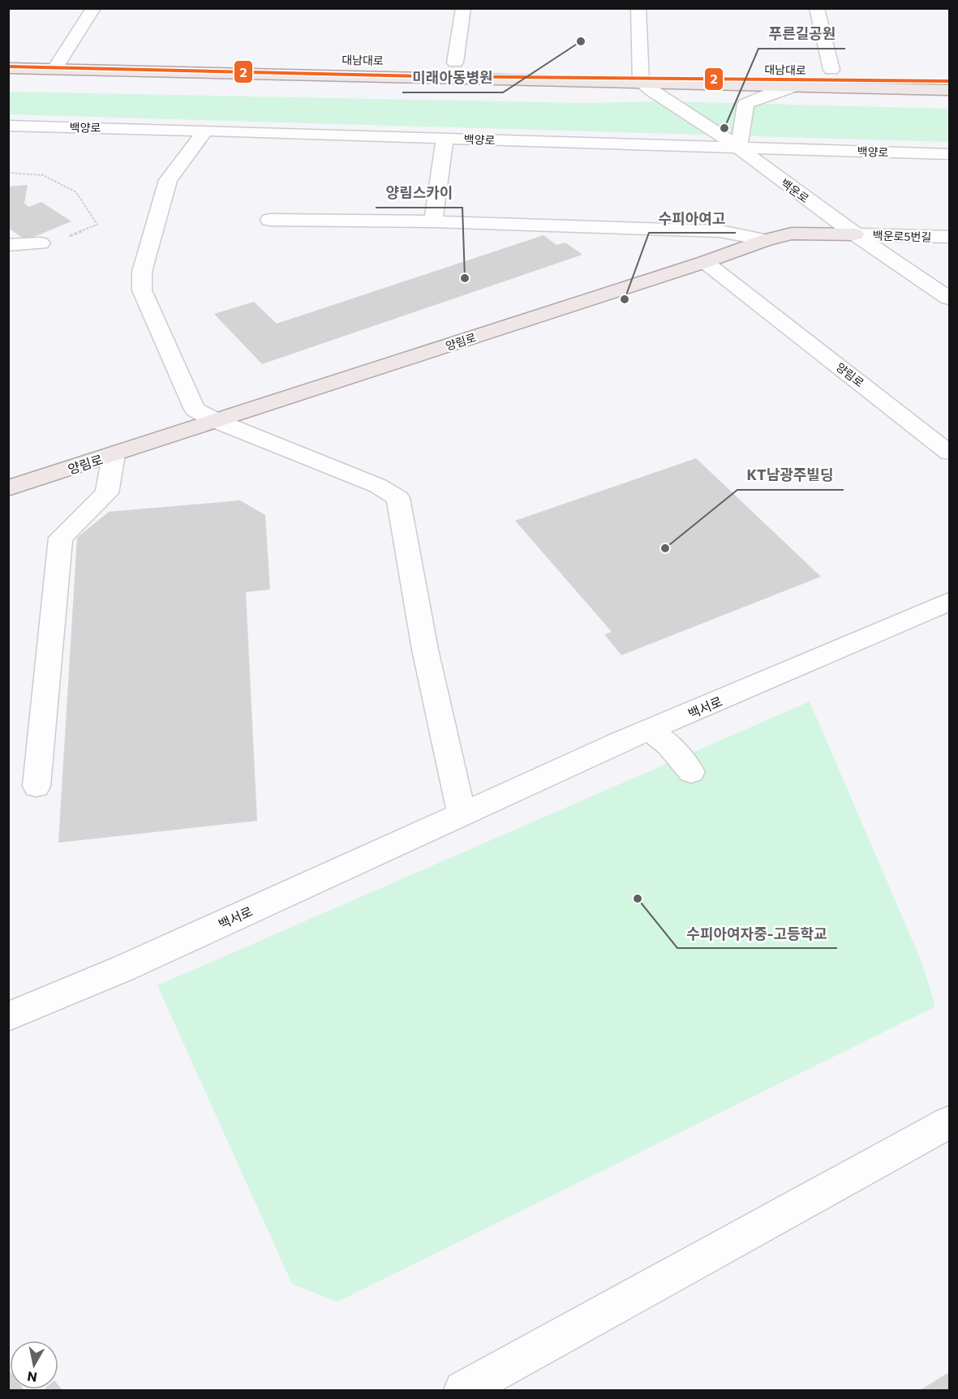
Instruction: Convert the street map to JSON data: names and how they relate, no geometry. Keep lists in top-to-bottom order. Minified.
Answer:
{"streets":{"main road":["대남대로","양림로"],"street":["백양로","백운로","백운로5번길","백서로"]},"crossings":[["대남대로","백양로"],["대남대로","백운로"],["백양로","백운로"],["백운로","백운로5번길"],["백운로","양림로"],["백운로5번길","양림로"]],"places":["미래아동병원","푸른길공원","양림스카이","수피아여고","KT남광주빌딩","수피아여자중-고등학교"],"lines":["transit line 2"],"north":"bottom"}
